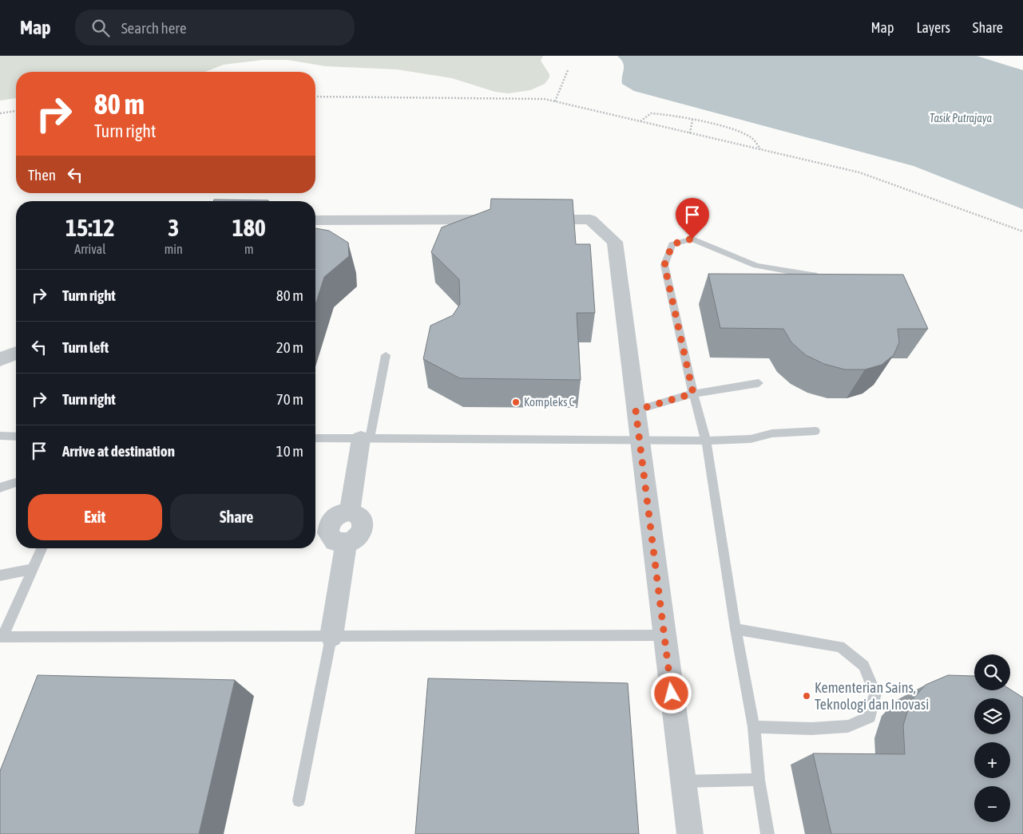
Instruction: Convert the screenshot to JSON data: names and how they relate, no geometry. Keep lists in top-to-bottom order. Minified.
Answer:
{"water":["Tasik Putrajaya"],"places":["Kompleks C","Kementerian Sains, Teknologi dan Inovasi"],"page":{"header":"Map","search":"Search here","nav":["Map","Layers","Share"],"turn":["80 m","Turn right"],"then":"Then","eta":["15:12","Arrival","3","min","180","m"],"list":[{"name":"Turn right","value":"80 m"},{"name":"Turn left","value":"20 m"},{"name":"Turn right","value":"70 m"},{"name":"Arrive at destination","value":"10 m"}],"buttons":["Exit","Share"],"map_buttons":["+","−"]}}
